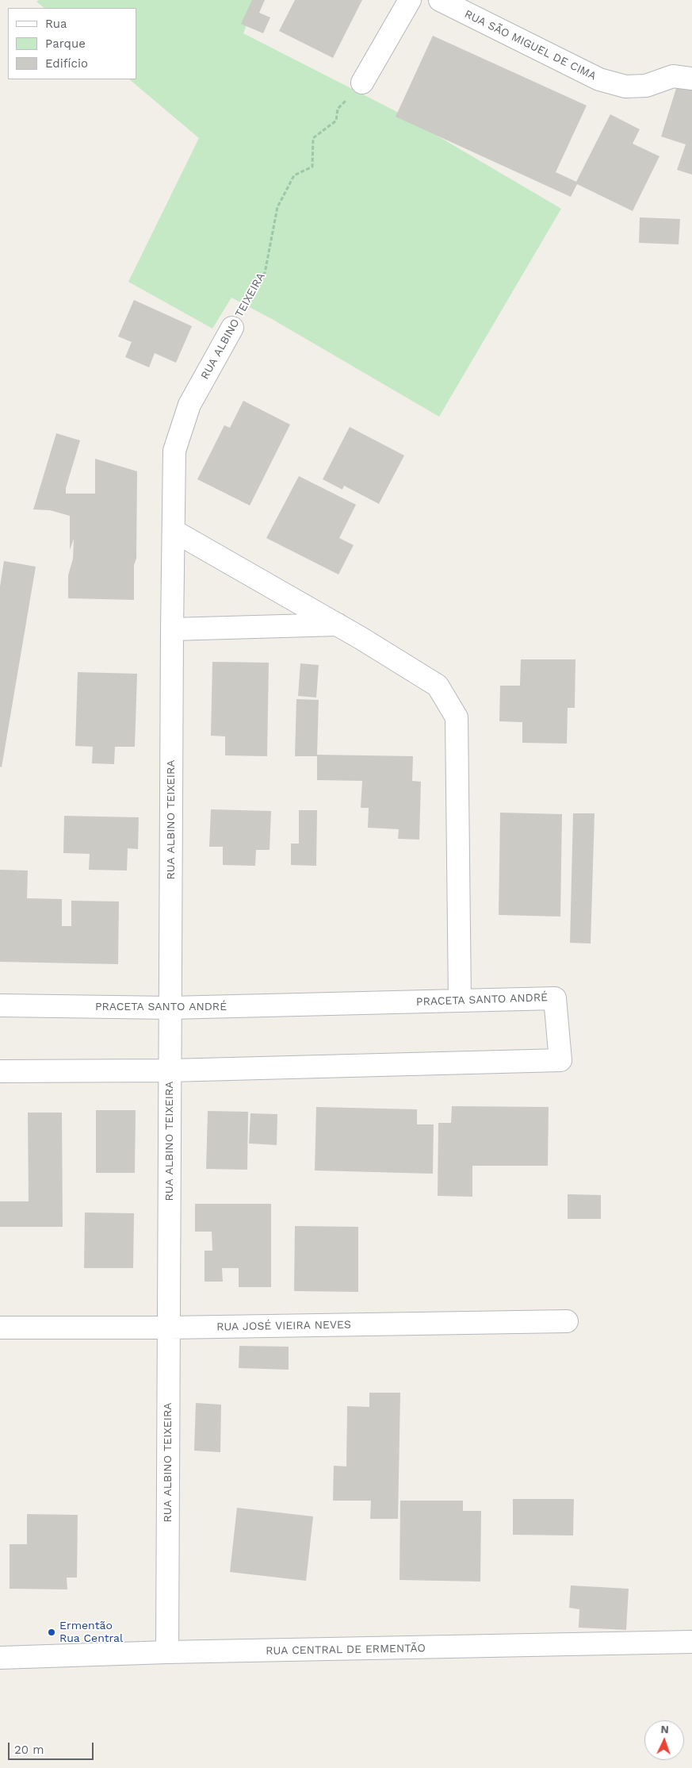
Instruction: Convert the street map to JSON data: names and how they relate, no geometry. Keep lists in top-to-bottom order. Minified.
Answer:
{"streets":{"street":["RUA SÃO MIGUEL DE CIMA","RUA ALBINO TEIXEIRA","PRACETA SANTO ANDRÉ","RUA JOSÉ VIEIRA NEVES","RUA CENTRAL DE ERMENTÃO"]},"crossings":[["RUA ALBINO TEIXEIRA","PRACETA SANTO ANDRÉ"],["RUA ALBINO TEIXEIRA","RUA JOSÉ VIEIRA NEVES"],["RUA ALBINO TEIXEIRA","RUA CENTRAL DE ERMENTÃO"]],"places":["Ermentão Rua Central"],"legend":["Rua","Parque","Edifício"],"scale_bar":"20 m","north":"top"}
